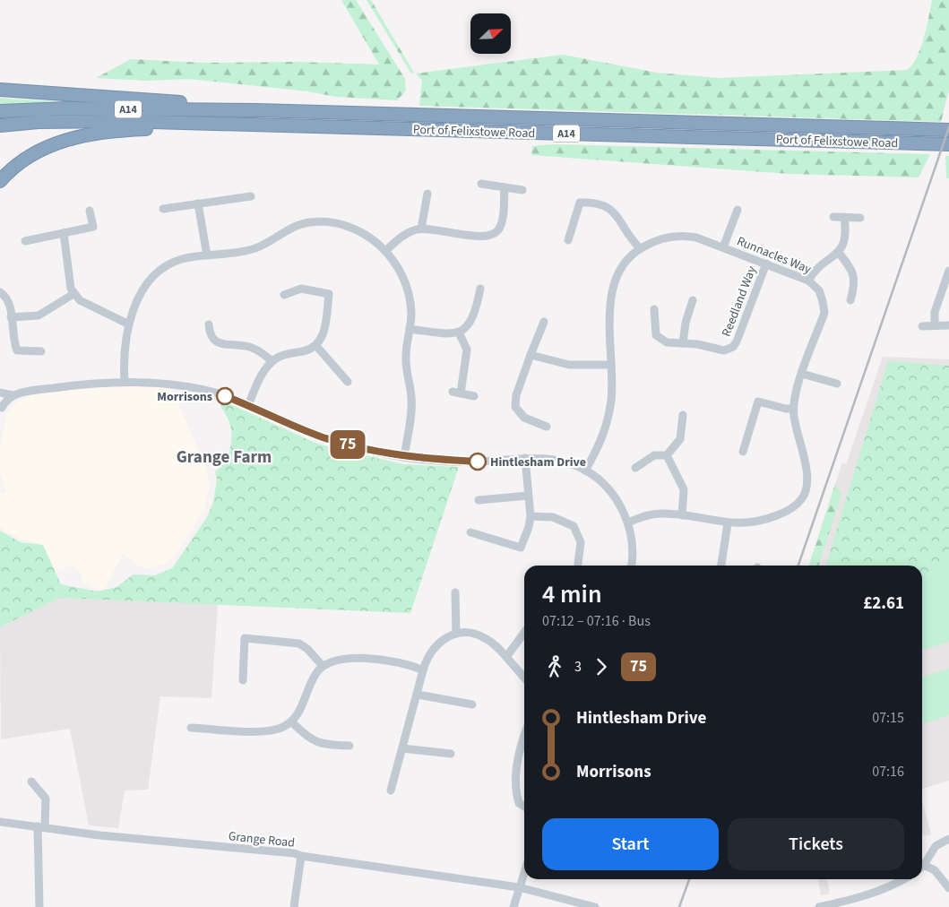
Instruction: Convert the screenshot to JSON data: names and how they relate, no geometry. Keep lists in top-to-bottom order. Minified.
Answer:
{"streets":{"highway":["A14","Port of Felixstowe Road"],"street":["Runnacles Way","Reedland Way","Grange Road"]},"crossings":[["Runnacles Way","Reedland Way"]],"districts":["Grange Farm"],"places":["Morrisons","Hintlesham Drive"],"lines":["bus line 75"],"north":"top right","page":{"on_map":"75","heading":["4 min","07:12 – 07:16 · Bus","£2.61"],"legs":["3","75"],"list":[{"name":"Hintlesham Drive","value":"07:15"},{"name":"Morrisons","value":"07:16"}],"buttons":["Start","Tickets"]}}
